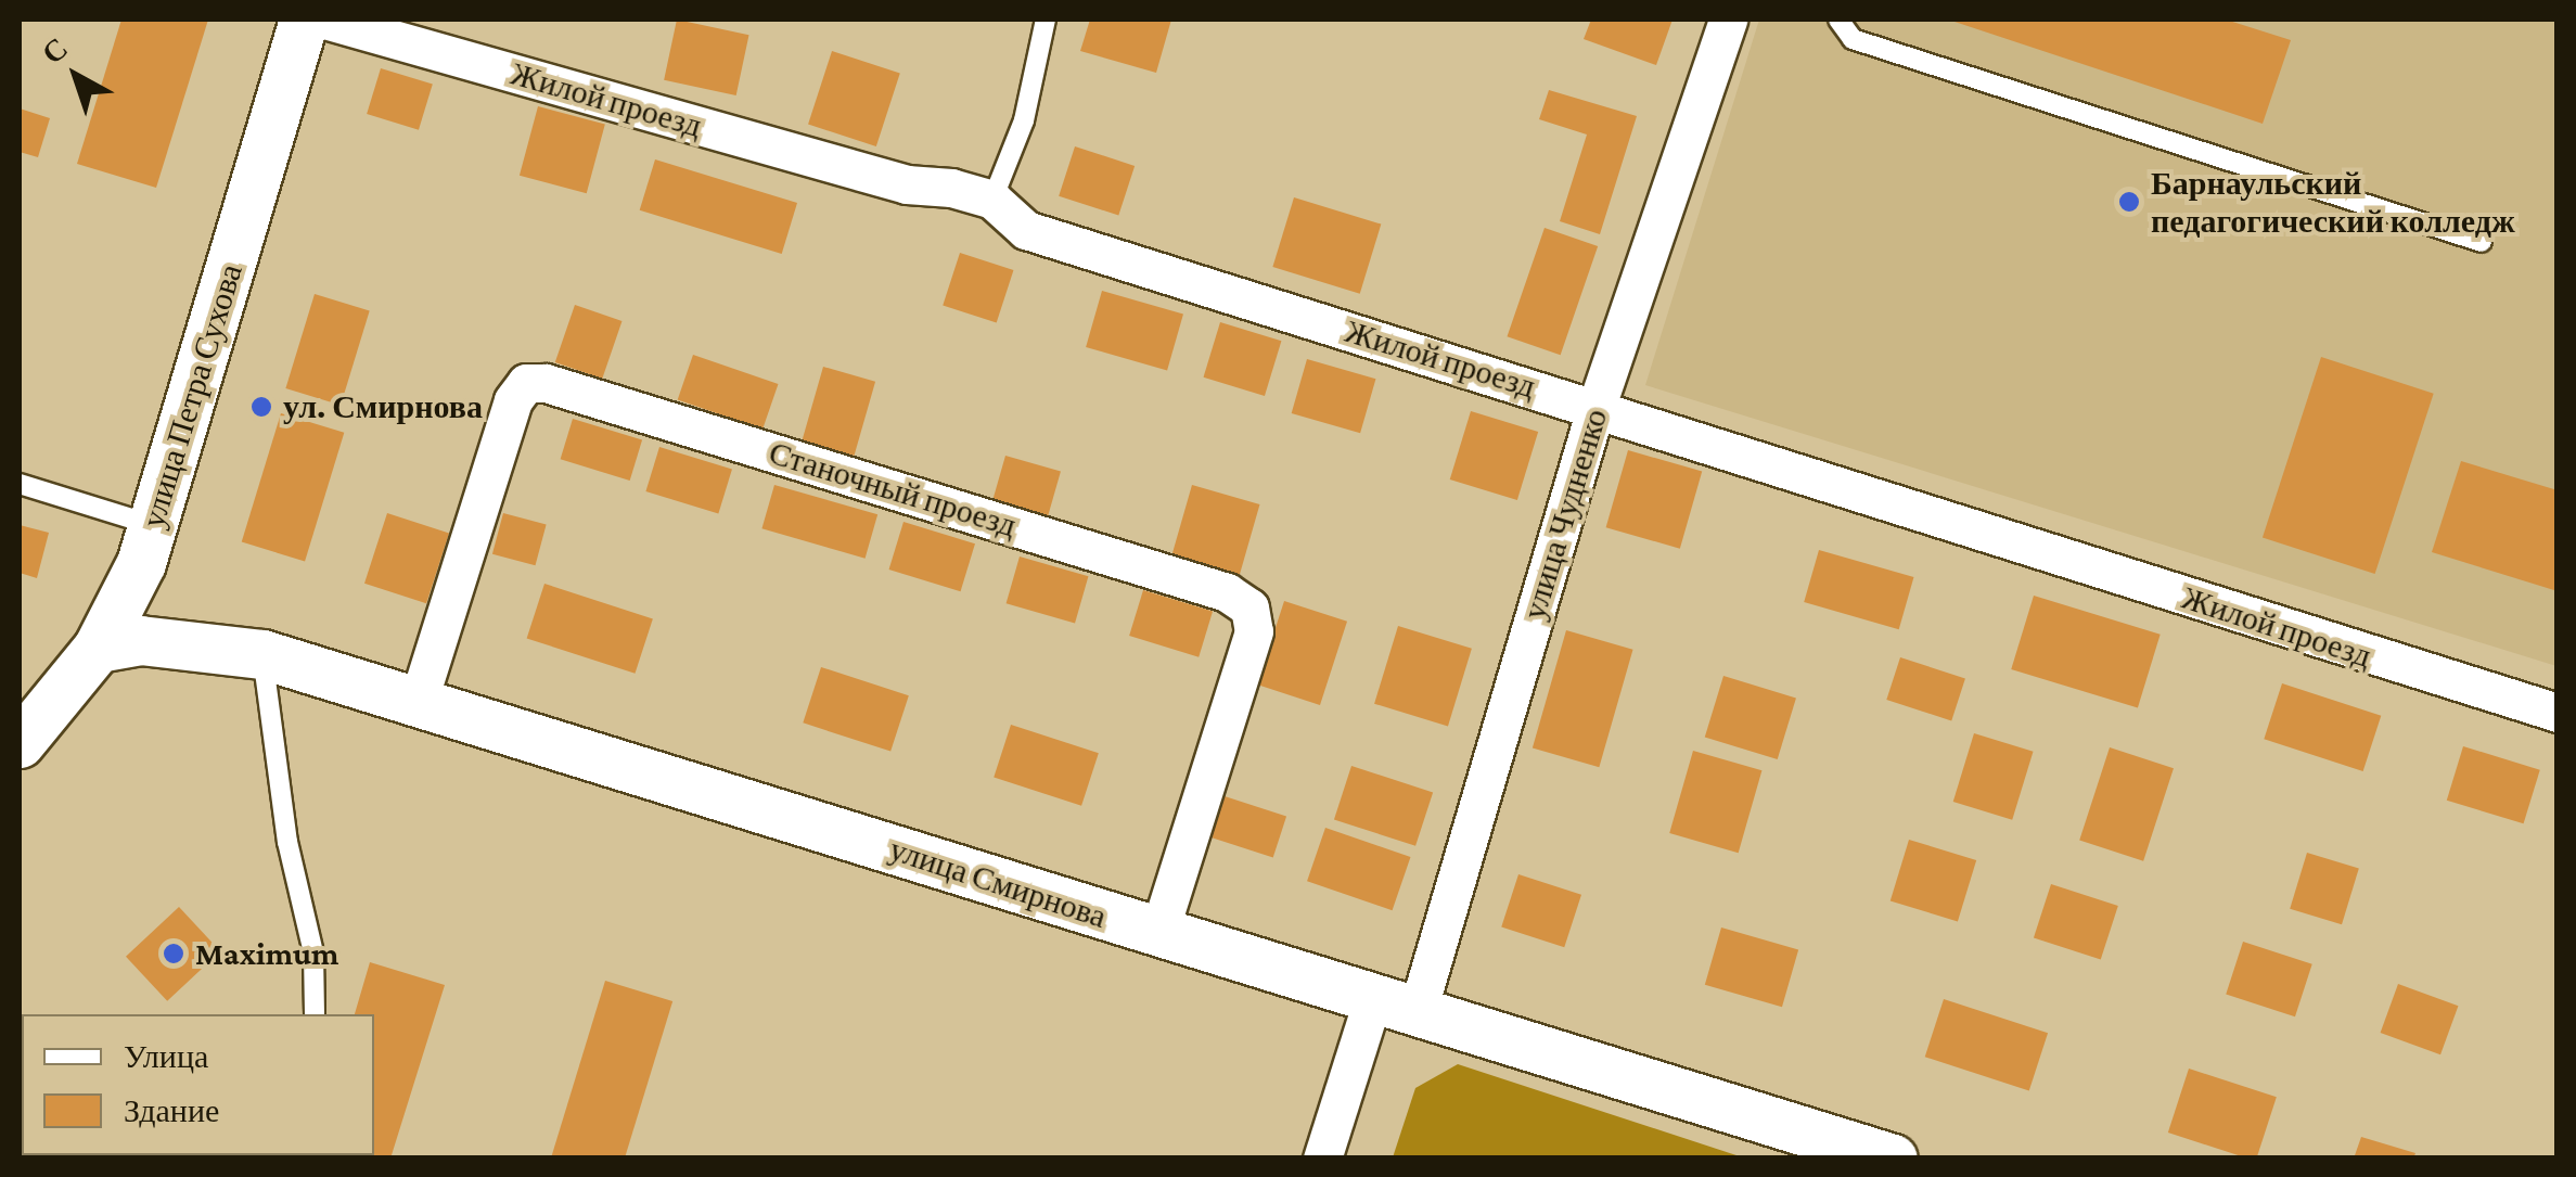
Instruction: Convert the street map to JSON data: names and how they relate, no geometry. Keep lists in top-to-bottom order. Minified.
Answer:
{"streets":{"street":["Жилой проезд","улица Петра Сухова","Станочный проезд","улица Чудненко","улица Смирнова"]},"crossings":[["Жилой проезд","улица Чудненко"],["улица Петра Сухова","улица Смирнова"],["Станочный проезд","улица Смирнова"],["улица Чудненко","улица Смирнова"]],"places":["Барнаульский педагогический колледж","ул. Смирнова","Maximum"],"legend":["Улица","Здание"],"north":"top left"}
